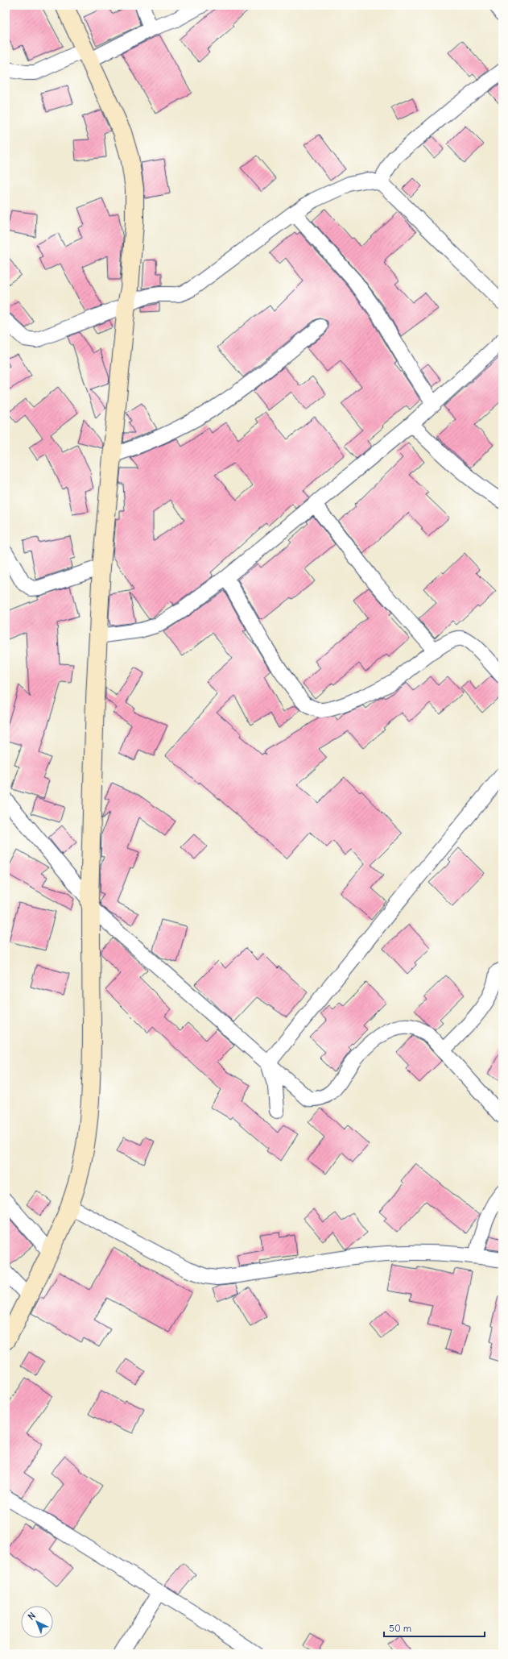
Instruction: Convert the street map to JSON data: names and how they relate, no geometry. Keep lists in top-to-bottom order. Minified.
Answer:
{"scale_bar":"50 m","north":"top left"}
